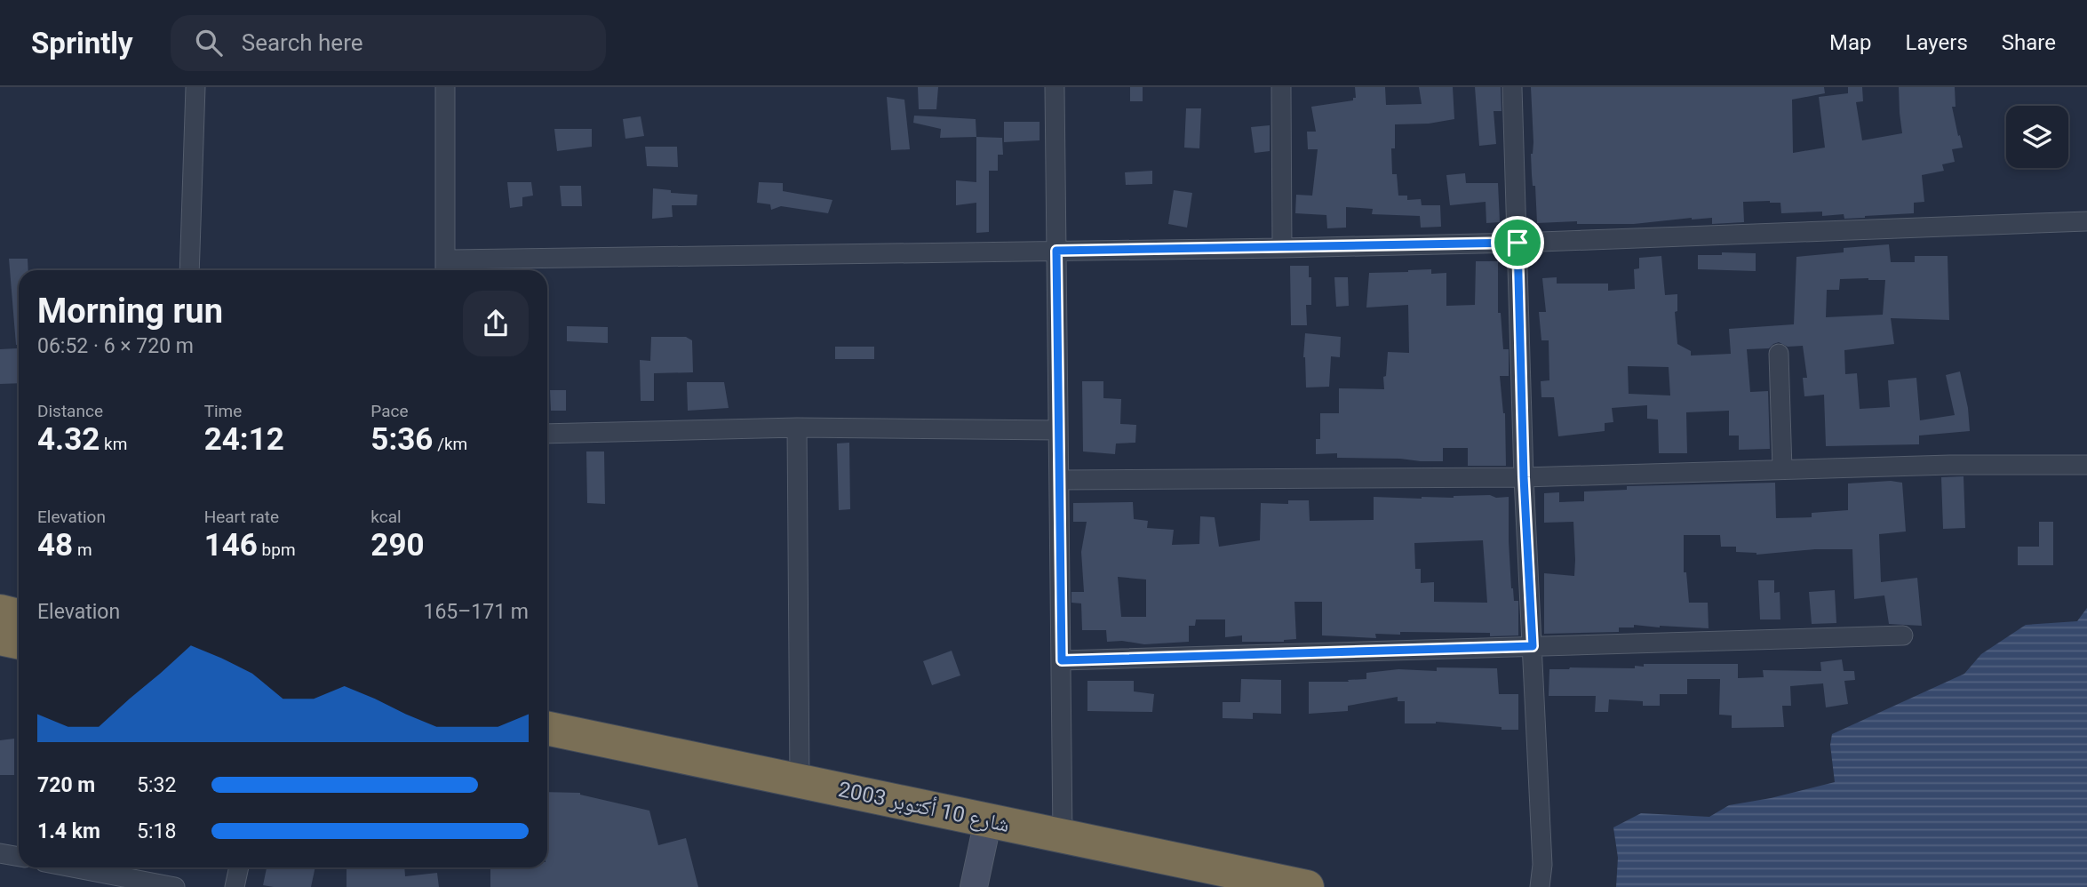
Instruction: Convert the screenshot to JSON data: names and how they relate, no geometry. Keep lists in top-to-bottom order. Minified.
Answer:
{"streets":{"highway":["شارع 10 أكتوبر 2003"]},"page":{"header":"Sprintly","search":"Search here","nav":["Map","Layers","Share"],"heading":["Morning run","06:52 · 6 × 720 m"],"stats":[["Distance","4.32 km"],["Time","24:12"],["Pace","5:36 /km"],["Elevation","48 m"],["Heart rate","146 bpm"],["kcal","290"]],"chart":["Elevation","165–171 m"],"list":[{"name":"720 m","note":"5:32"},{"name":"1.4 km","note":"5:18"}]}}
